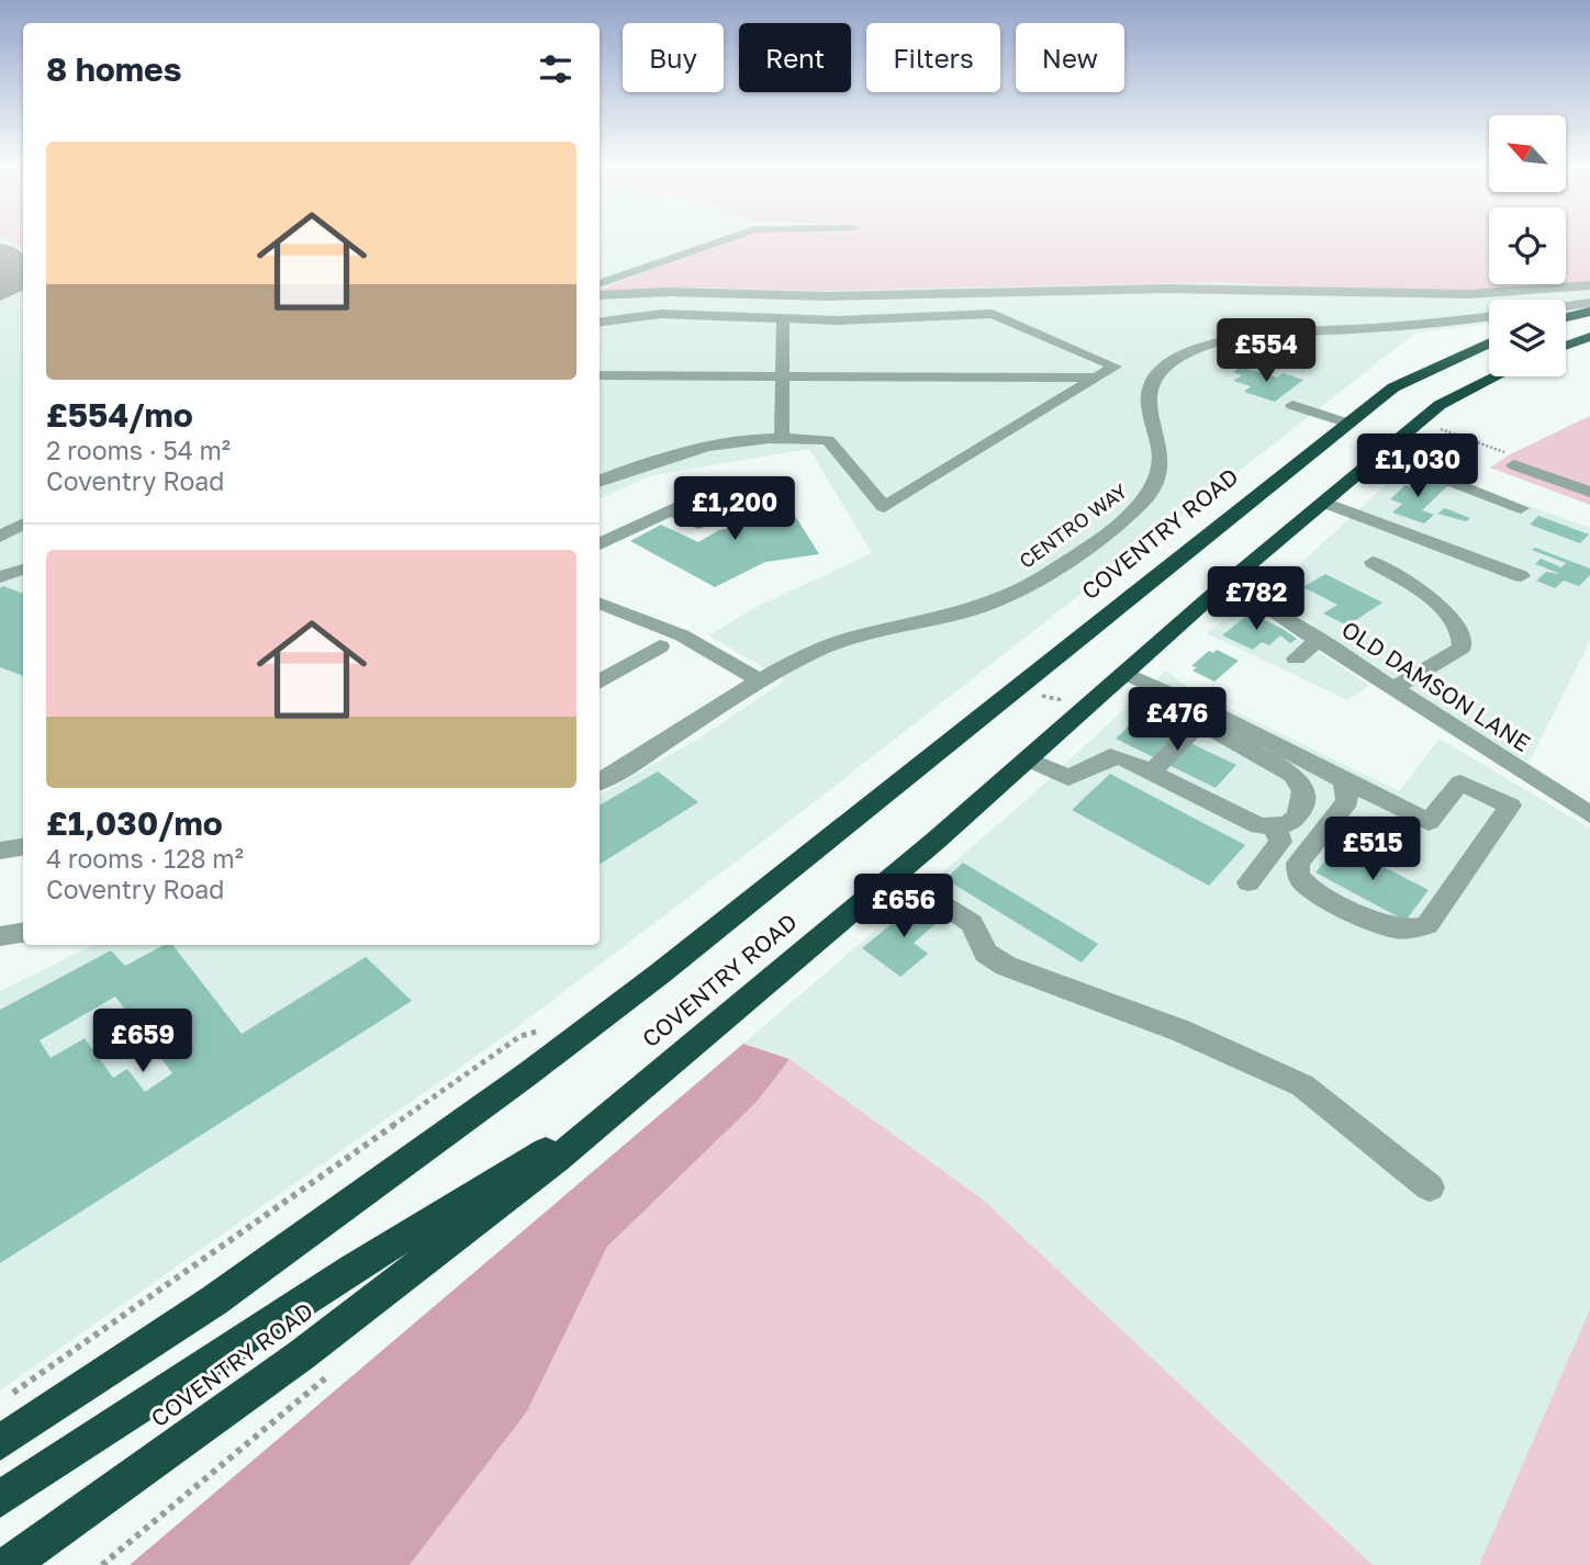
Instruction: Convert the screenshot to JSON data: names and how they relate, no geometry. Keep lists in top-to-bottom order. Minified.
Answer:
{"streets":{"highway":["COVENTRY ROAD"],"street":["CENTRO WAY","OLD DAMSON LANE"]},"crossings":[["COVENTRY ROAD","OLD DAMSON LANE"]],"north":"top left","page":{"chip":["Buy","Rent","Filters","New"],"heading":"8 homes","list":[{"name":"£554/mo","note":"2 rooms · 54 m² · Coventry Road"},{"name":"£1,030/mo","note":"4 rooms · 128 m² · Coventry Road"}],"price":["£554","£1,030","£1,200","£782","£476","£515","£656","£659"]}}
